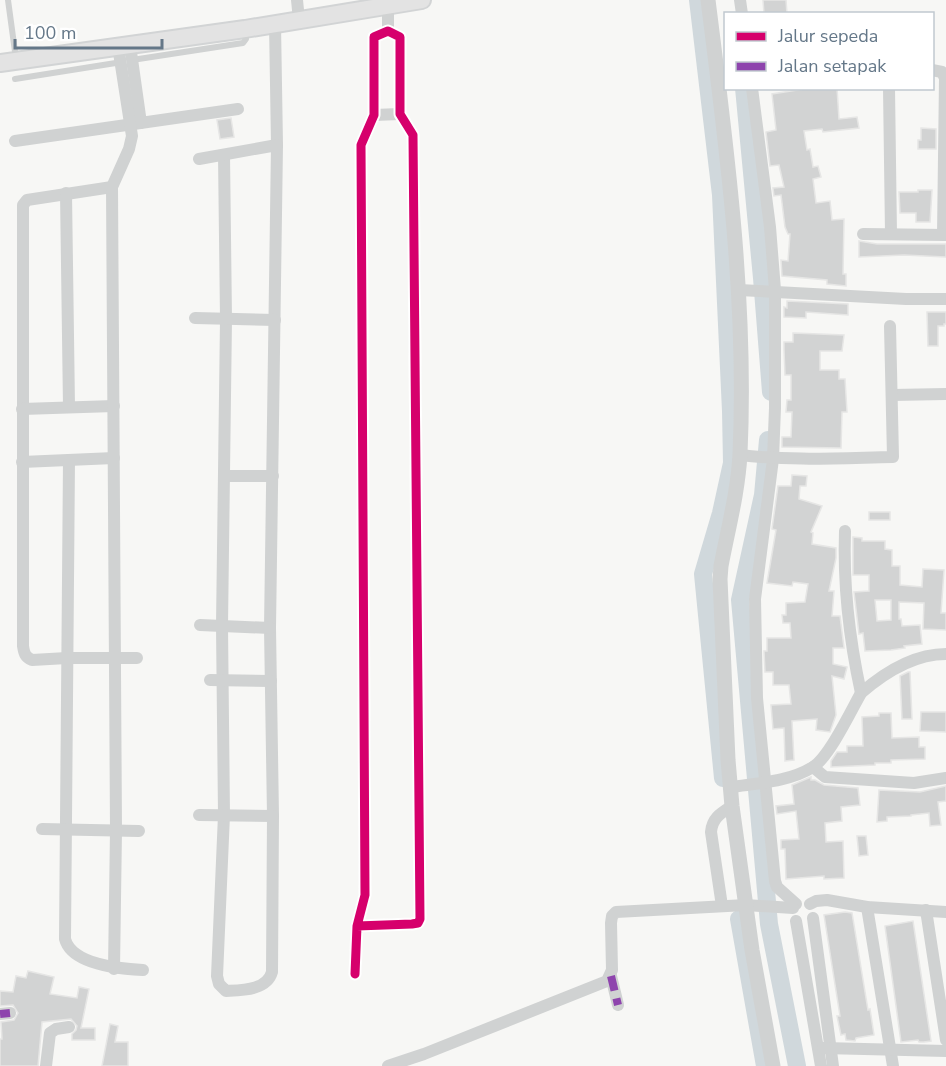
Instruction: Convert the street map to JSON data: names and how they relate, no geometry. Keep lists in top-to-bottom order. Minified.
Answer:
{"legend":["Jalur sepeda","Jalan setapak"],"scale_bar":"100 m"}
